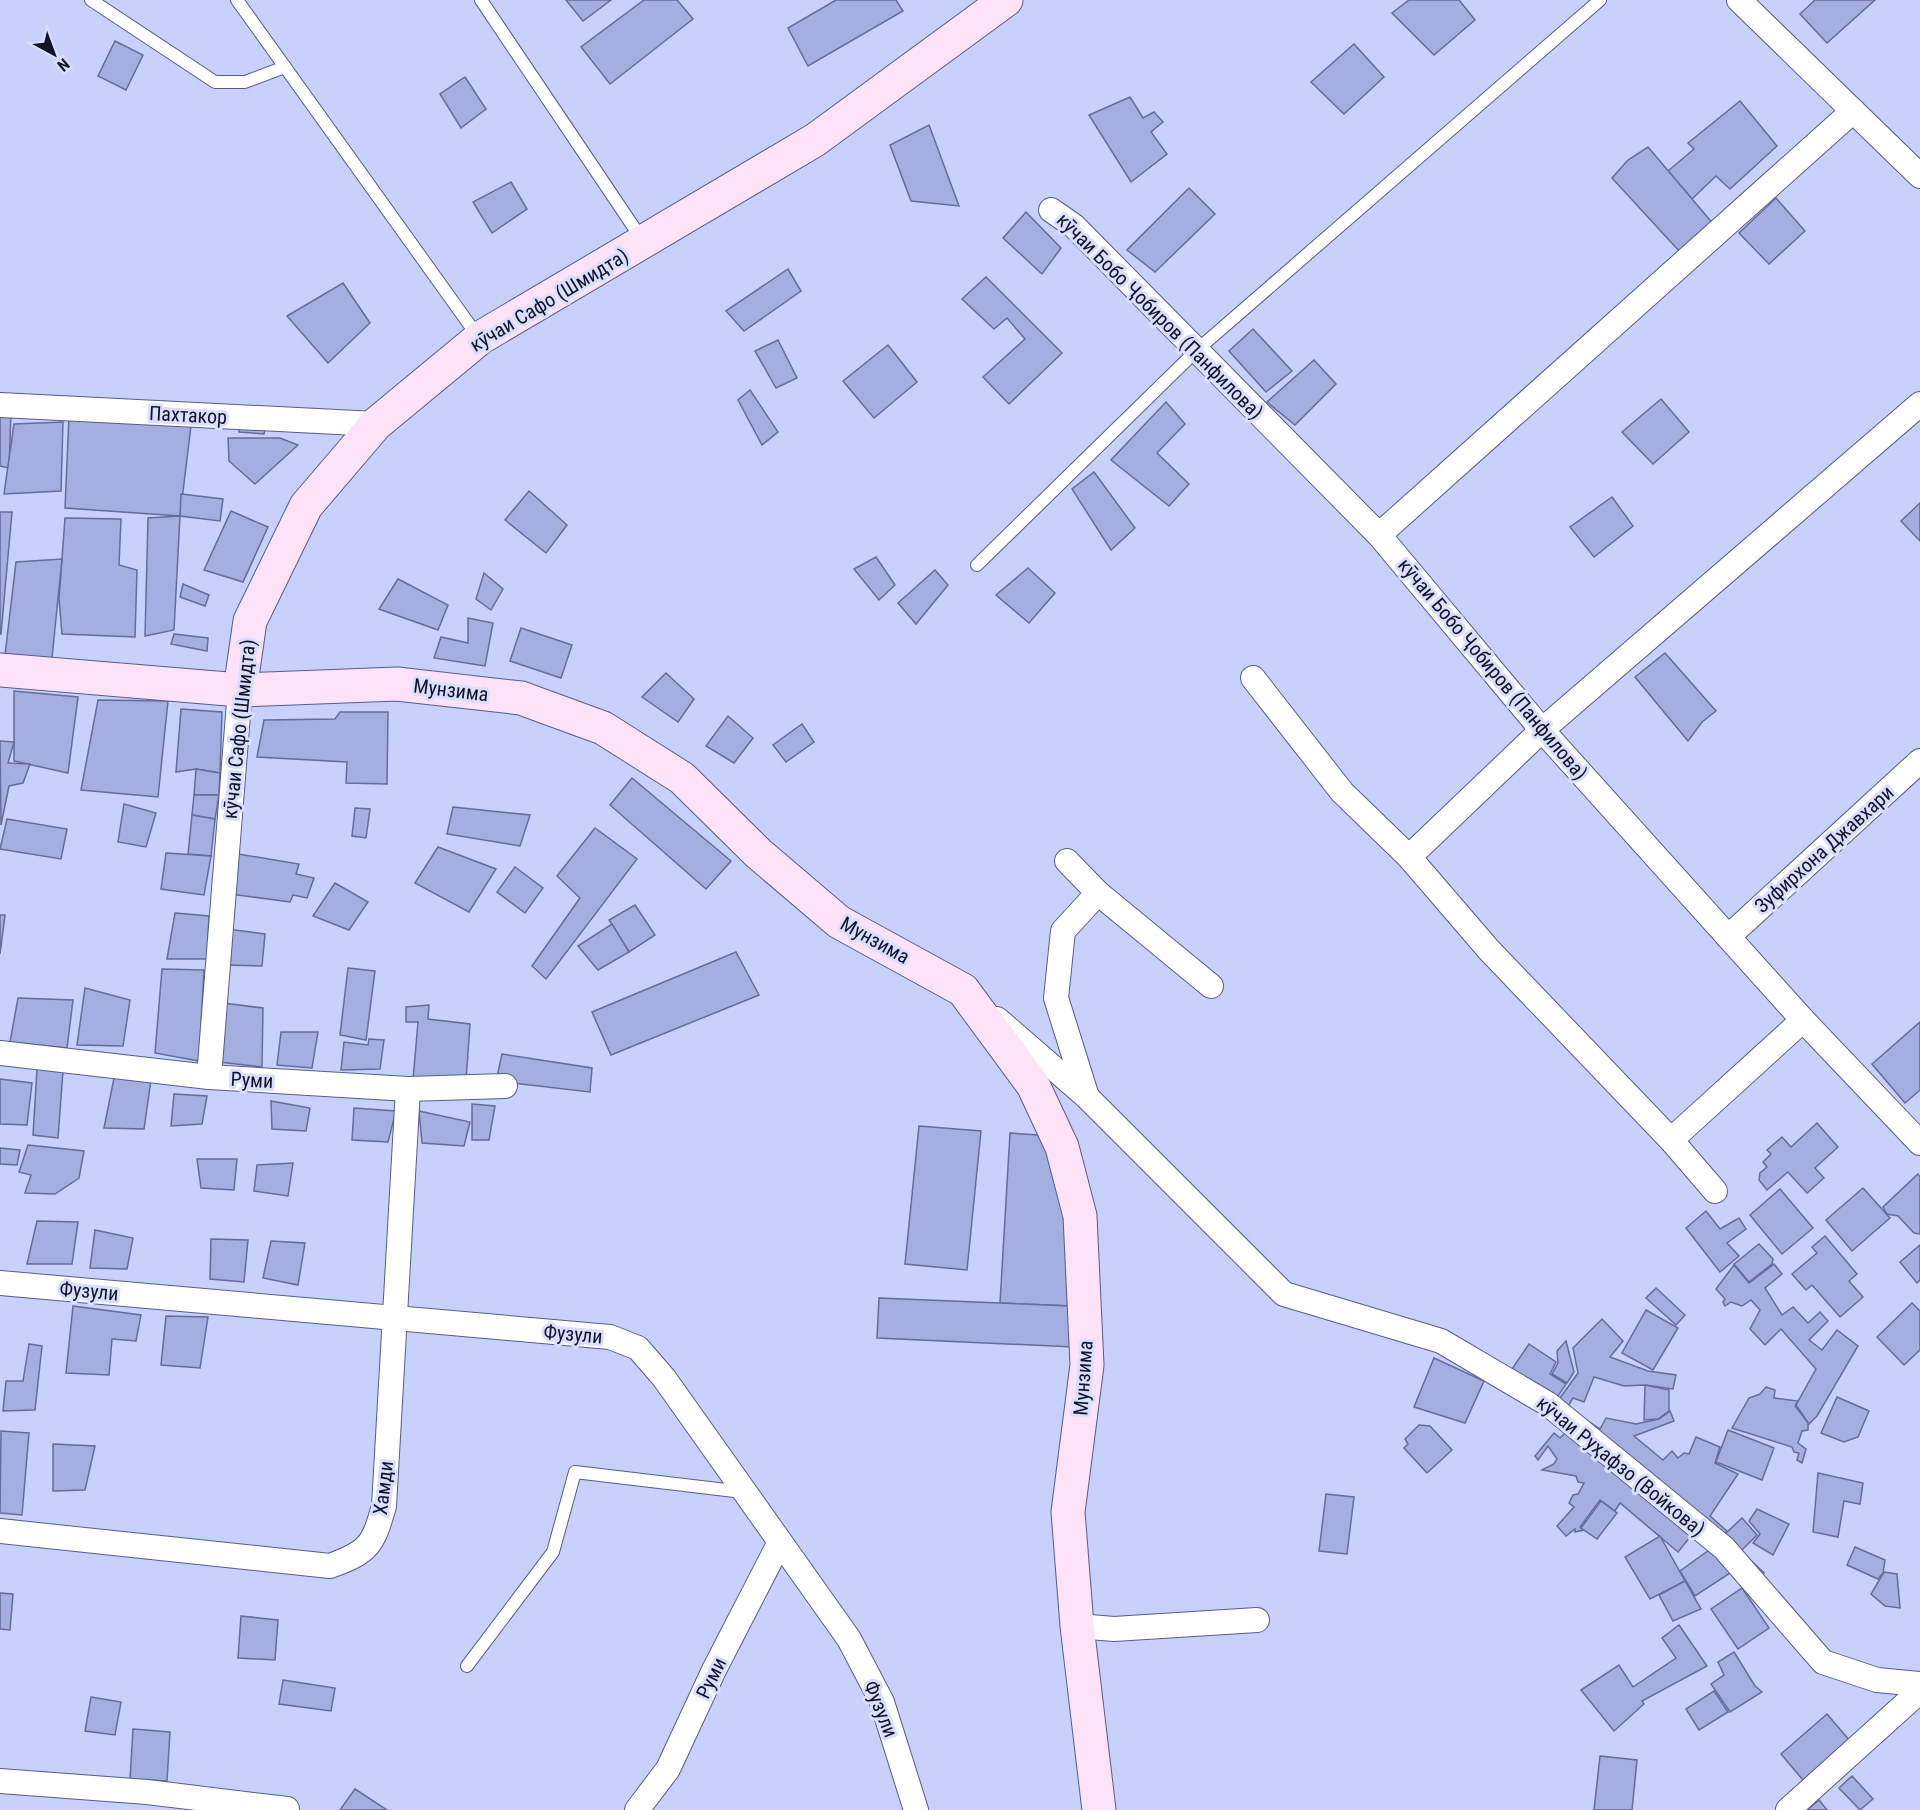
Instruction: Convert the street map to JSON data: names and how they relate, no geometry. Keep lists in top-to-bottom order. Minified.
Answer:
{"streets":{"street":["кӯчаи Сафо (Шмидта)","кӯчаи Бобо Ҷобиров (Панфилова)","Пахтакор","Мунзима","Зуфирхона Джавхари","Руми","Фузули","кӯчаи Руҳафзо (Войкова)","Хамди"]},"crossings":[["кӯчаи Сафо (Шмидта)","Пахтакор"],["кӯчаи Сафо (Шмидта)","Мунзима"],["кӯчаи Сафо (Шмидта)","Руми"],["кӯчаи Бобо Ҷобиров (Панфилова)","Зуфирхона Джавхари"],["Руми","Фузули"],["Руми","Хамди"],["Фузули","Хамди"]],"north":"bottom right"}
